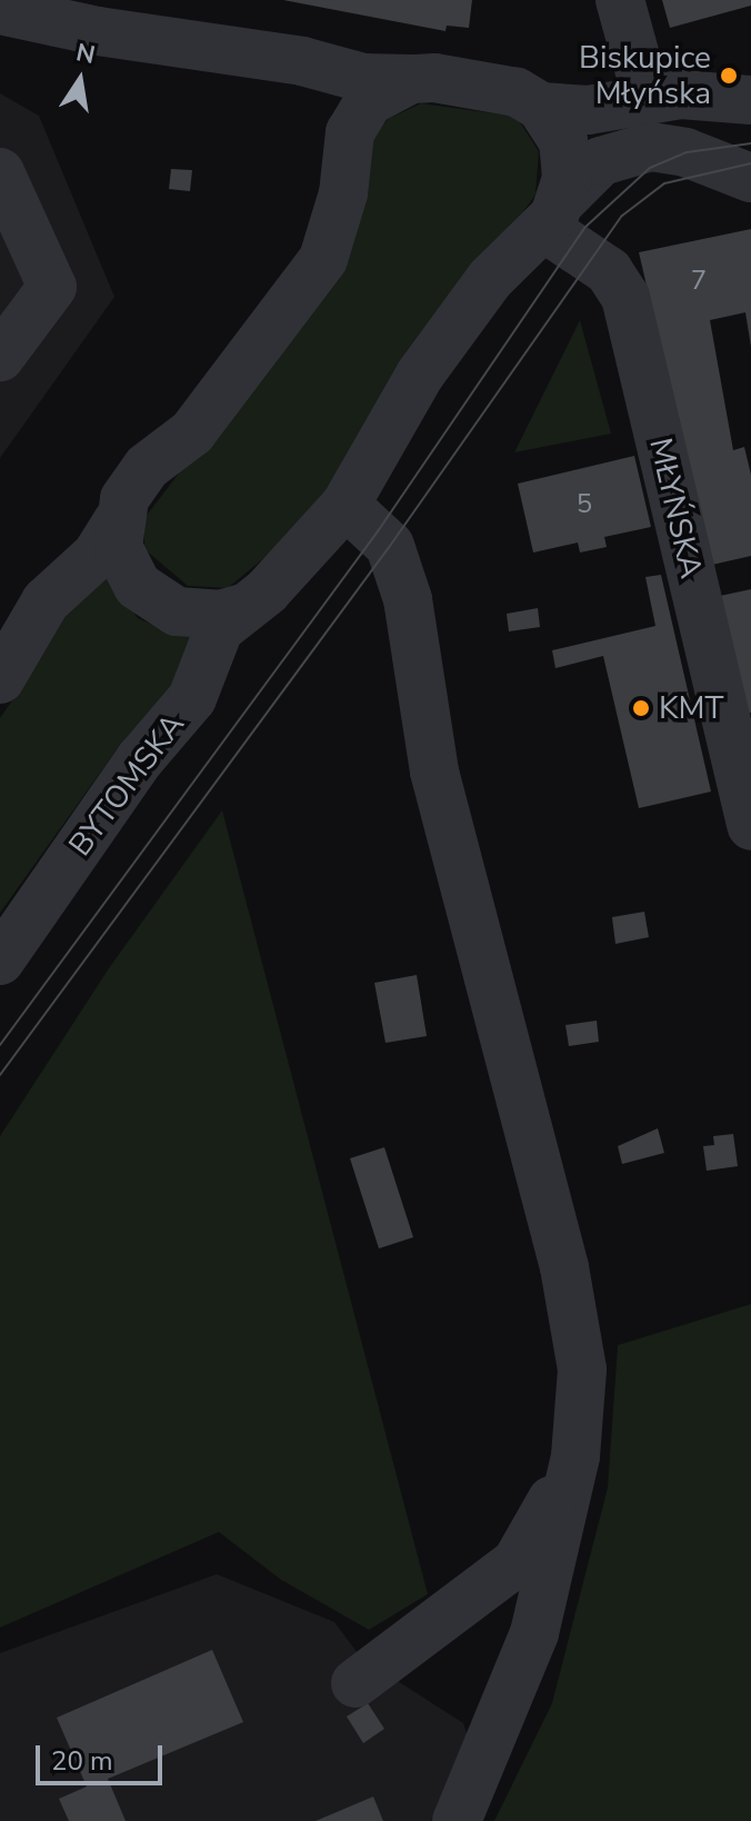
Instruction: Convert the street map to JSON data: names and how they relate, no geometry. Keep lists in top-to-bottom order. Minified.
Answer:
{"streets":{"street":["MŁYŃSKA","BYTOMSKA"]},"crossings":[["MŁYŃSKA","BYTOMSKA"]],"places":["Biskupice Młyńska","KMT"],"house_numbers":["7","5"],"scale_bar":"20 m","north":"top"}
